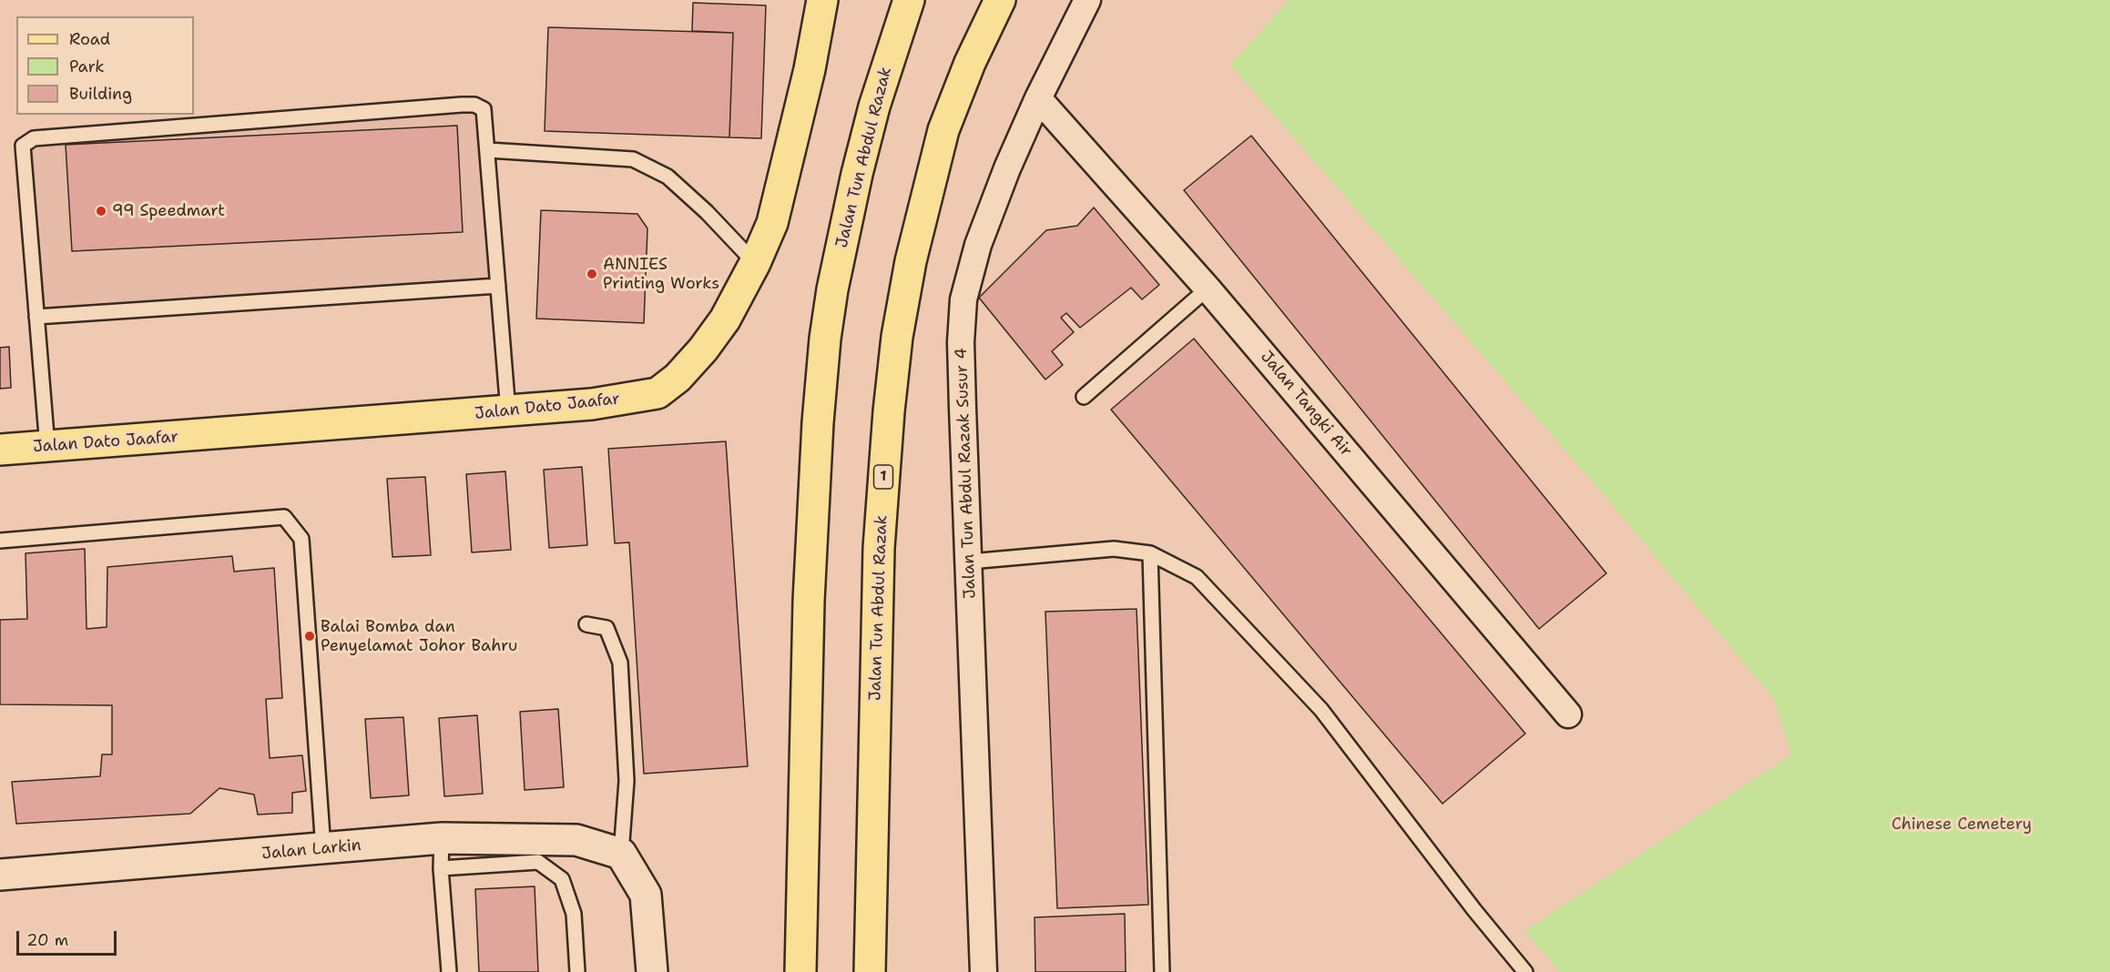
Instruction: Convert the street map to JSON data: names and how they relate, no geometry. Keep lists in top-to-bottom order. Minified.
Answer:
{"streets":{"main road":["Jalan Tun Abdul Razak","Jalan Dato Jaafar","1"],"street":["Jalan Tangki Air","Jalan Tun Abdul Razak Susur 4","Jalan Larkin"]},"crossings":[["Jalan Tangki Air","Jalan Tun Abdul Razak Susur 4"]],"parks":["Chinese Cemetery"],"places":["99 Speedmart","ANNIES Printing Works","Balai Bomba dan Penyelamat Johor Bahru"],"legend":["Road","Park","Building"],"scale_bar":"20 m"}
